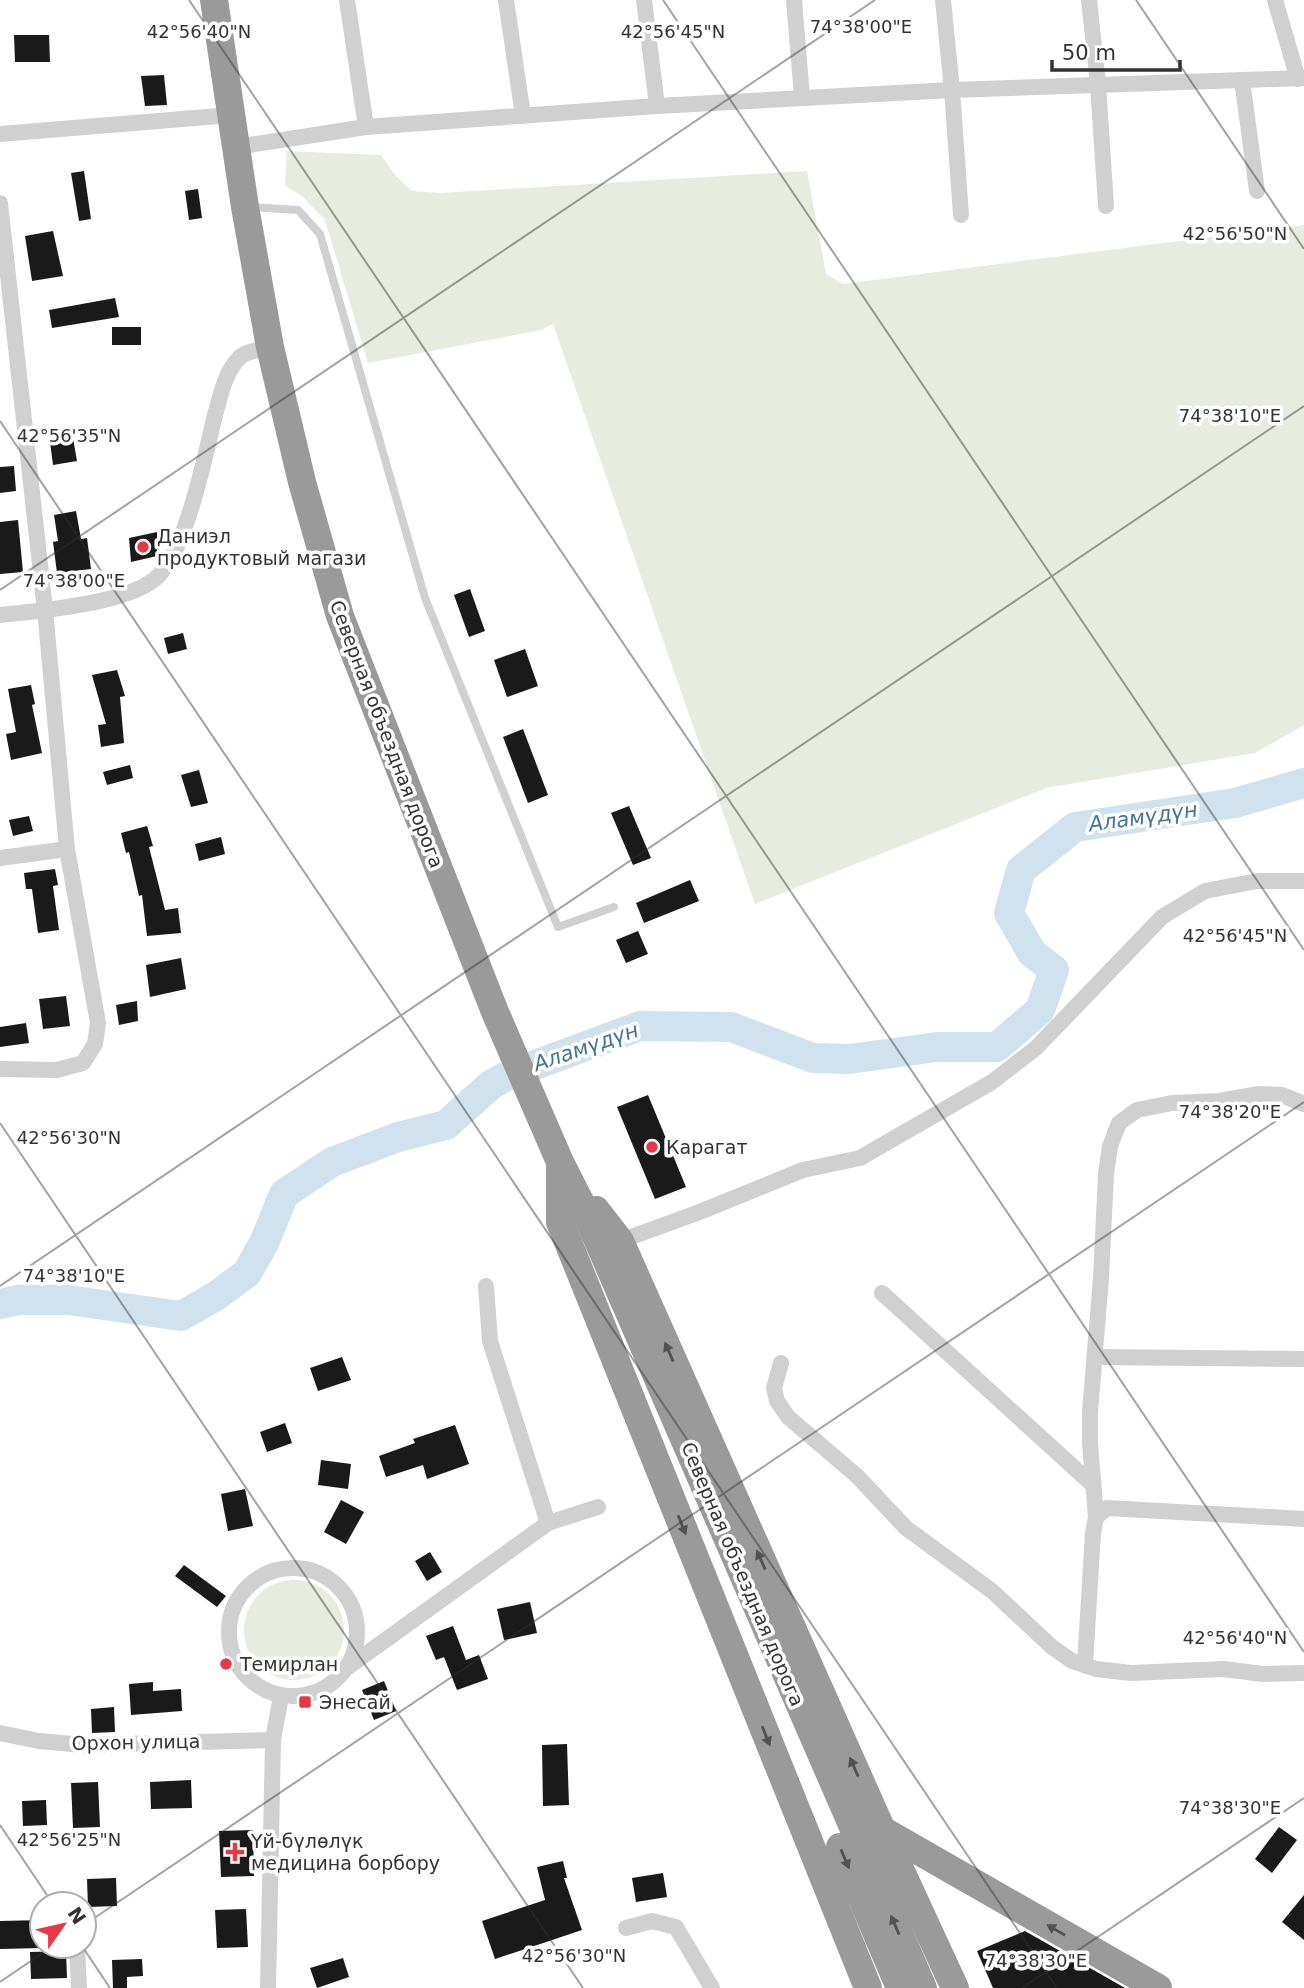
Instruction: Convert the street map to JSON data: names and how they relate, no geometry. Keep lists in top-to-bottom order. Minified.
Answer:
{"streets":{"highway":["Северная объездная дорога"],"street":["Орхон улица"]},"water":["Аламүдүн"],"places":{"other":["Даниэл продуктовый магази","Карагат","Темирлан"],"transit":["Энесай"],"health":["Үй-бүлөлүк медицина борбору"]},"scale_bar":"50 m","north":"top right","coordinates":["74°38'00\"E","42°56'45\"N","42°56'40\"N","42°56'50\"N","74°38'10\"E","42°56'35\"N","74°38'20\"E","42°56'30\"N","74°38'30\"E","42°56'25\"N"]}
